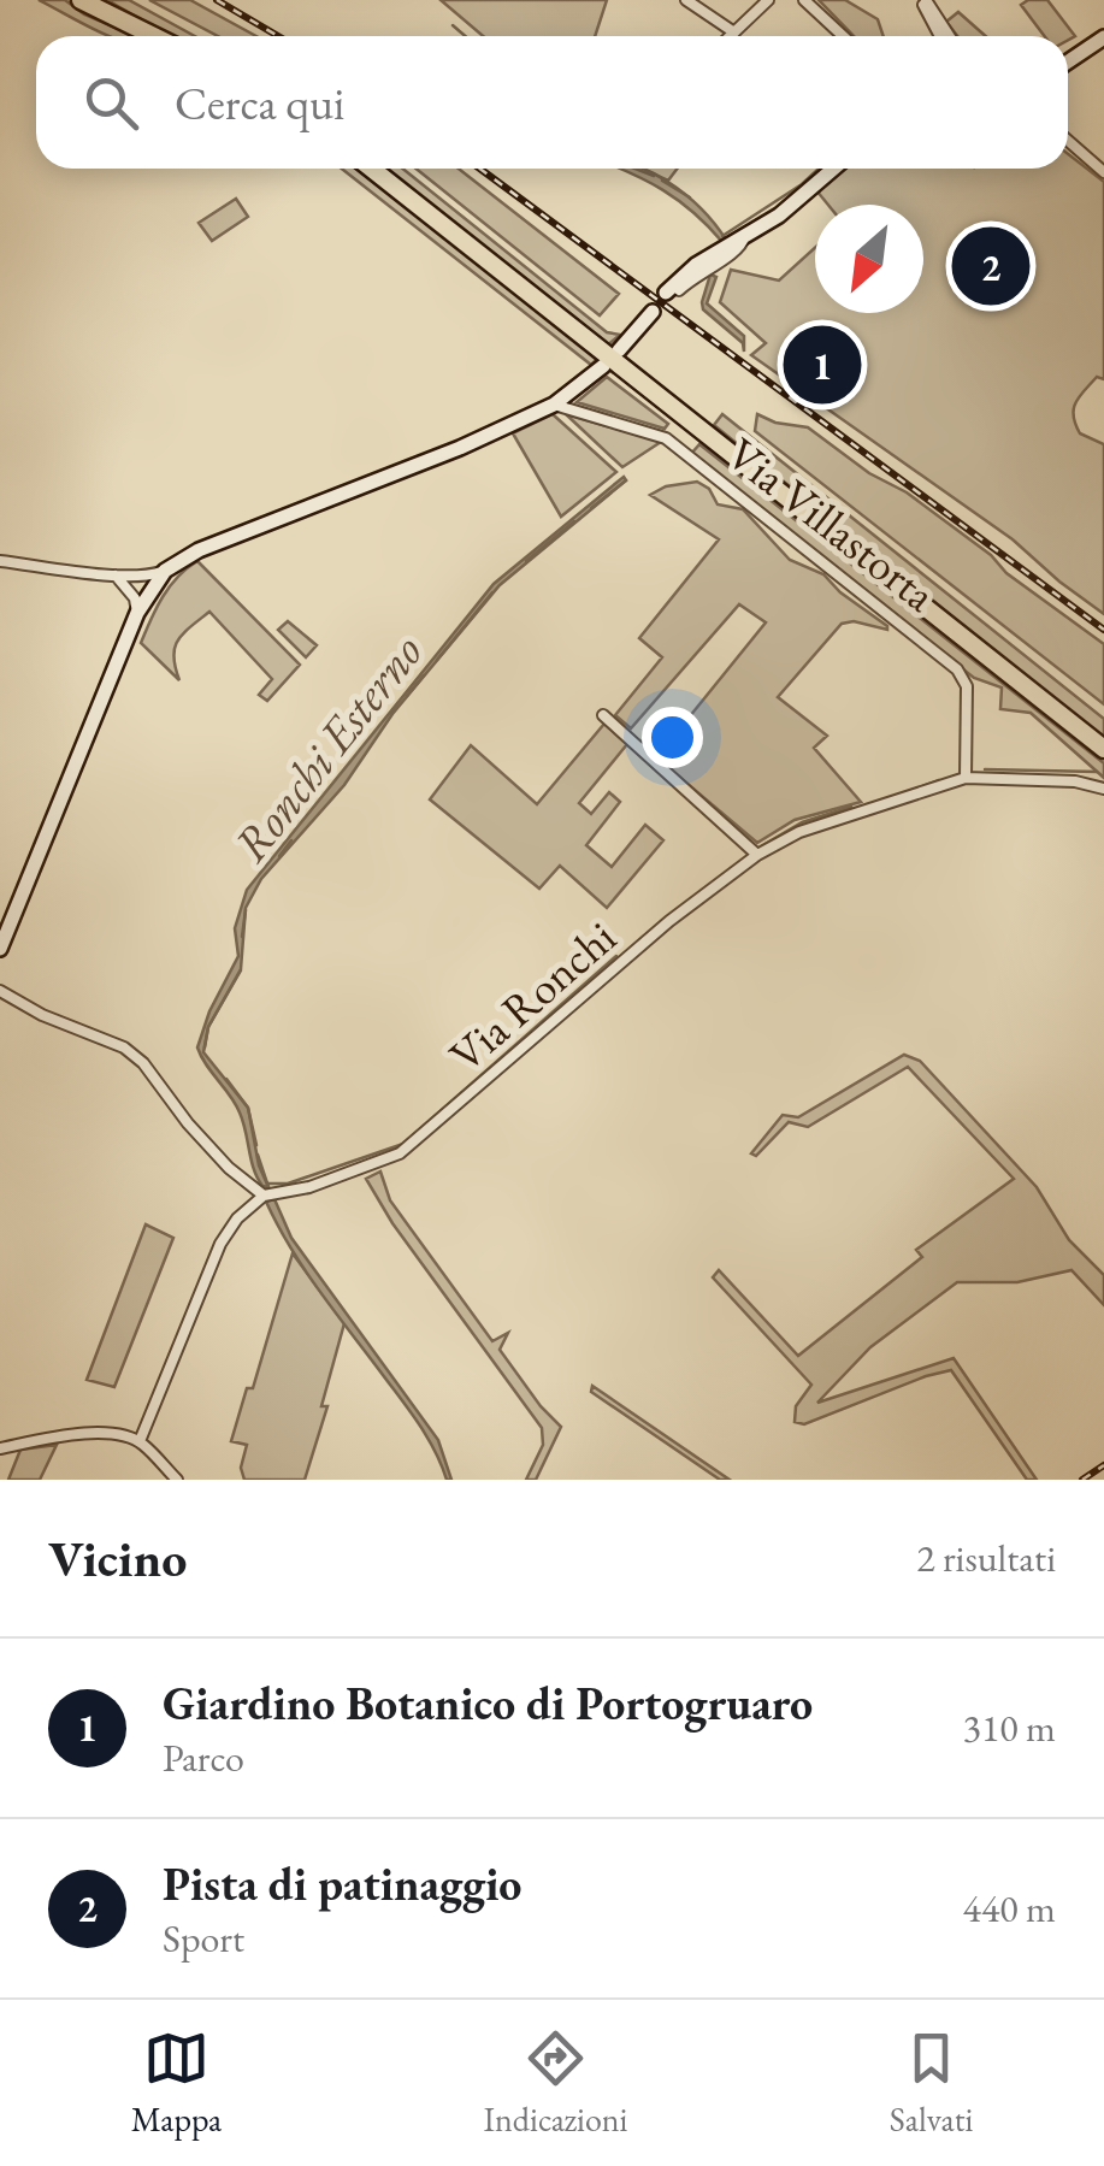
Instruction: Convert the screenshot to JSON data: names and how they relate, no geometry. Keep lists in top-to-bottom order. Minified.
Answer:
{"streets":{"street":["Via Villastorta","Via Ronchi"]},"crossings":[["Via Villastorta","Via Ronchi"]],"water":["Ronchi Esterno"],"north":"bottom left","page":{"search":"Cerca qui","pins":["2","1"],"heading":["Vicino","2 risultati"],"list":[{"mark":"1","name":"Giardino Botanico di Portogruaro","note":"Parco","value":"310 m"},{"mark":"2","name":"Pista di patinaggio","note":"Sport","value":"440 m"}],"nav":["Mappa","Indicazioni","Salvati"]}}
